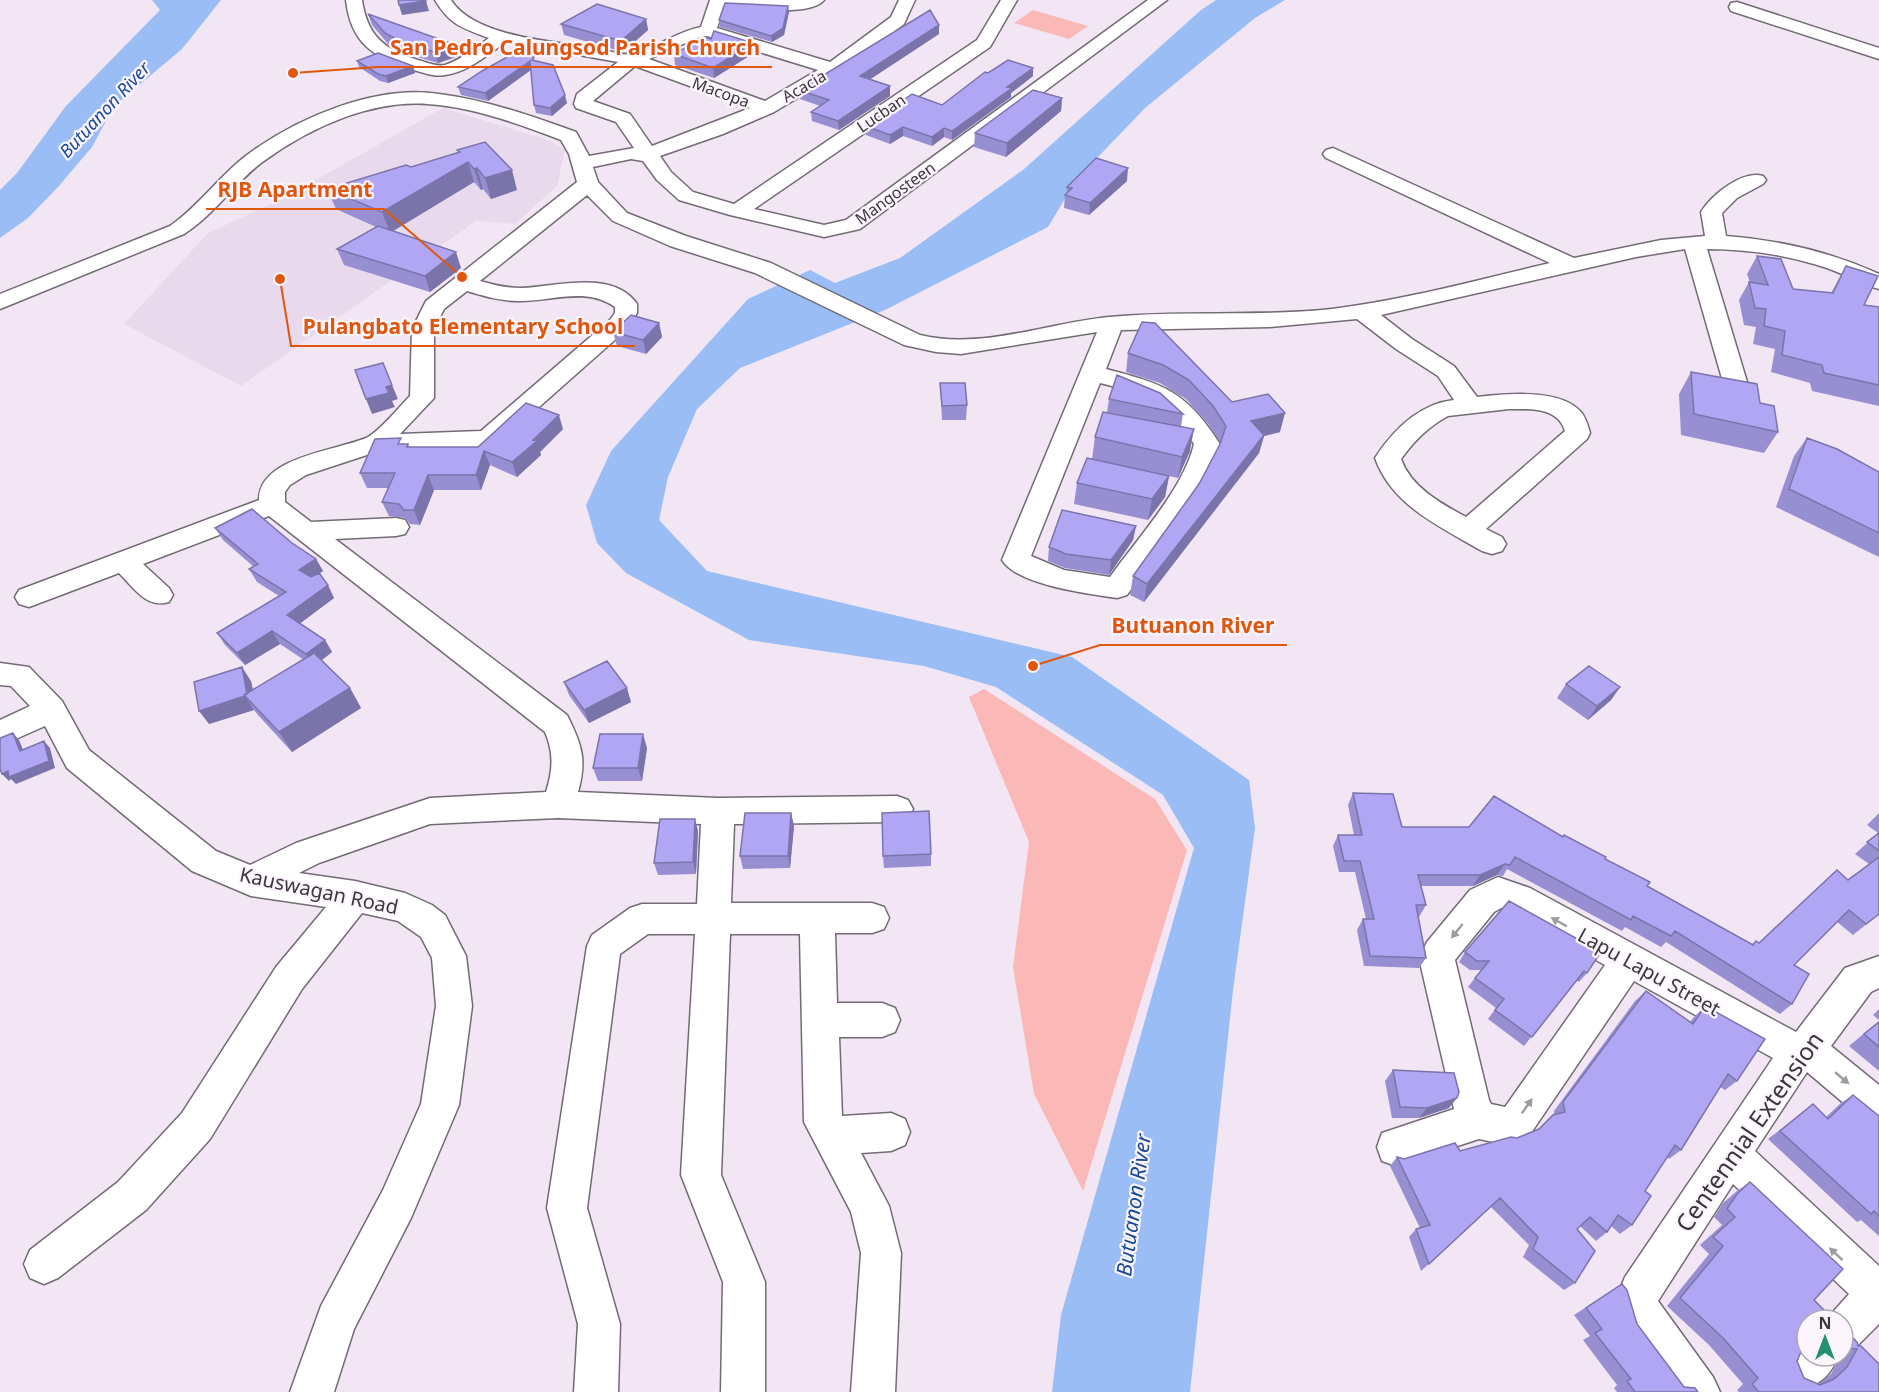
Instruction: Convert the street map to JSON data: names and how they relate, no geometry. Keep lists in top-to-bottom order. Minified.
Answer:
{"streets":{"street":["Acacia","Macopa","Lucban","Mangosteen","Kauswagan Road","Lapu Lapu Street","Centennial Extension"]},"crossings":[["Acacia","Macopa"],["Acacia","Mangosteen"],["Macopa","Mangosteen"],["Lucban","Mangosteen"],["Lapu Lapu Street","Centennial Extension"]],"water":["Butuanon River"],"places":["San Pedro Calungsod Parish Church","RJB Apartment","Pulangbato Elementary School","Butuanon River"],"north":"top"}
